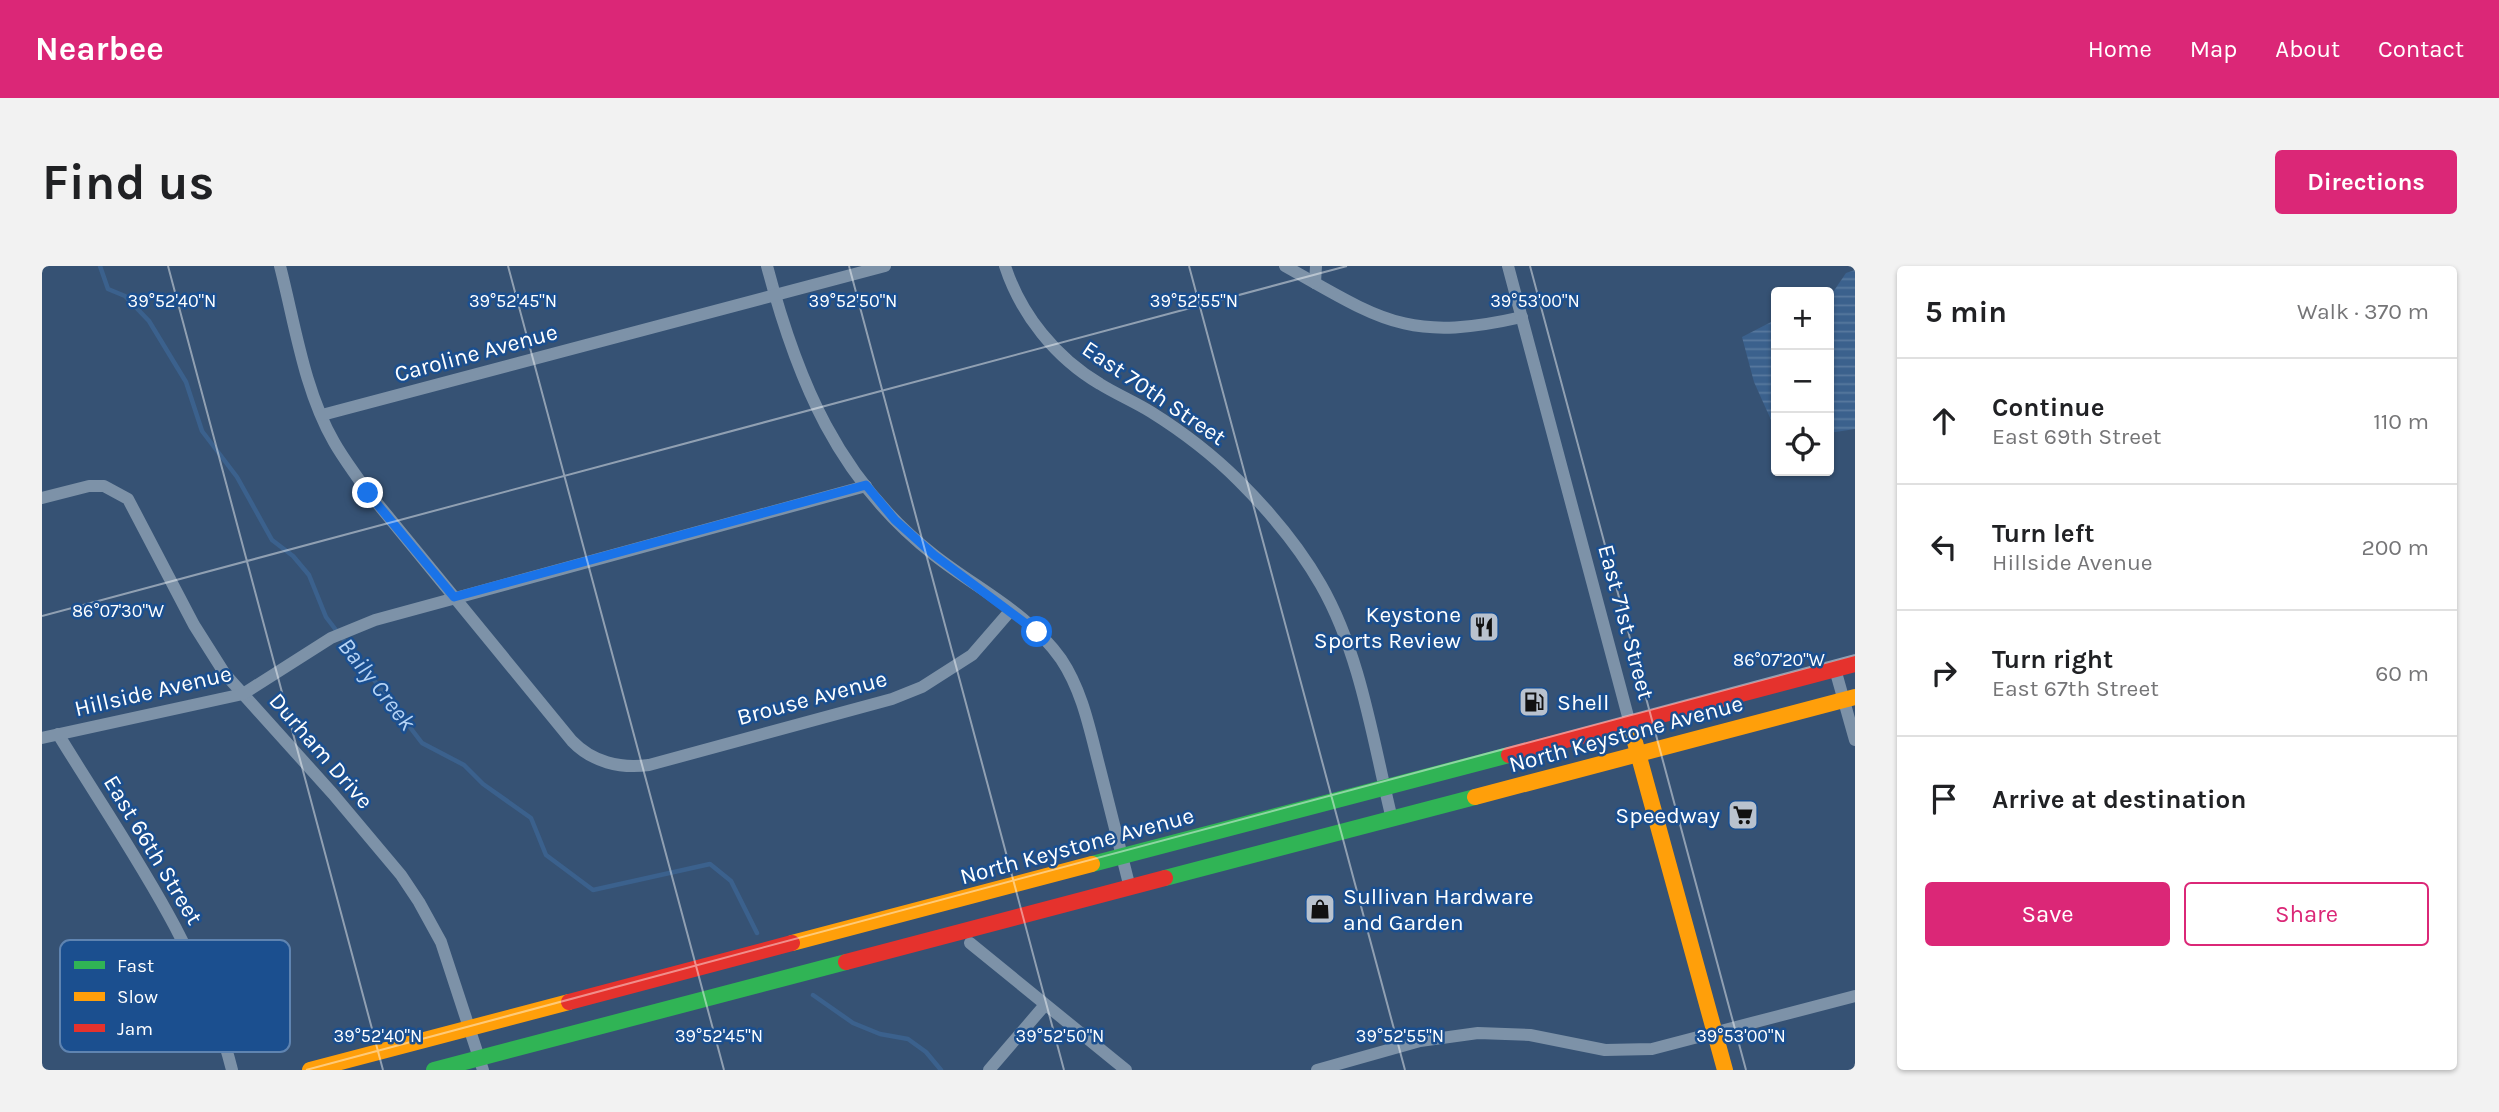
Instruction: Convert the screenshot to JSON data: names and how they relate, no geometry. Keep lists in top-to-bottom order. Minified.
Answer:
{"streets":{"main road":["East 71st Street","North Keystone Avenue"],"street":["Caroline Avenue","East 70th Street","Hillside Avenue","Brouse Avenue","Durham Drive","East 66th Street"]},"crossings":[["East 70th Street","North Keystone Avenue"],["East 71st Street","North Keystone Avenue"],["Hillside Avenue","Brouse Avenue"],["Hillside Avenue","Durham Drive"],["Hillside Avenue","East 66th Street"],["North Keystone Avenue","Durham Drive"]],"water":["Baily Creek"],"places":{"restaurant":["Keystone Sports Review"],"fuel station":["Shell"],"supermarket":["Speedway"],"shop":["Sullivan Hardware and Garden"]},"legend":["Fast","Slow","Jam"],"page":{"header":"Nearbee","nav":["Home","Map","About","Contact"],"buttons":["Directions",["Save","Share"]],"title":"Find us","heading":["5 min","Walk · 370 m"],"map_buttons":["+","−"],"list":[["Continue","East 69th Street","110 m"],["Turn left","Hillside Avenue","200 m"],["Turn right","East 67th Street","60 m"],"Arrive at destination"]},"coordinates":["39°52'40\"N","39°52'45\"N","39°52'50\"N","39°52'55\"N","39°53'00\"N","86°07'30\"W","86°07'20\"W"]}
